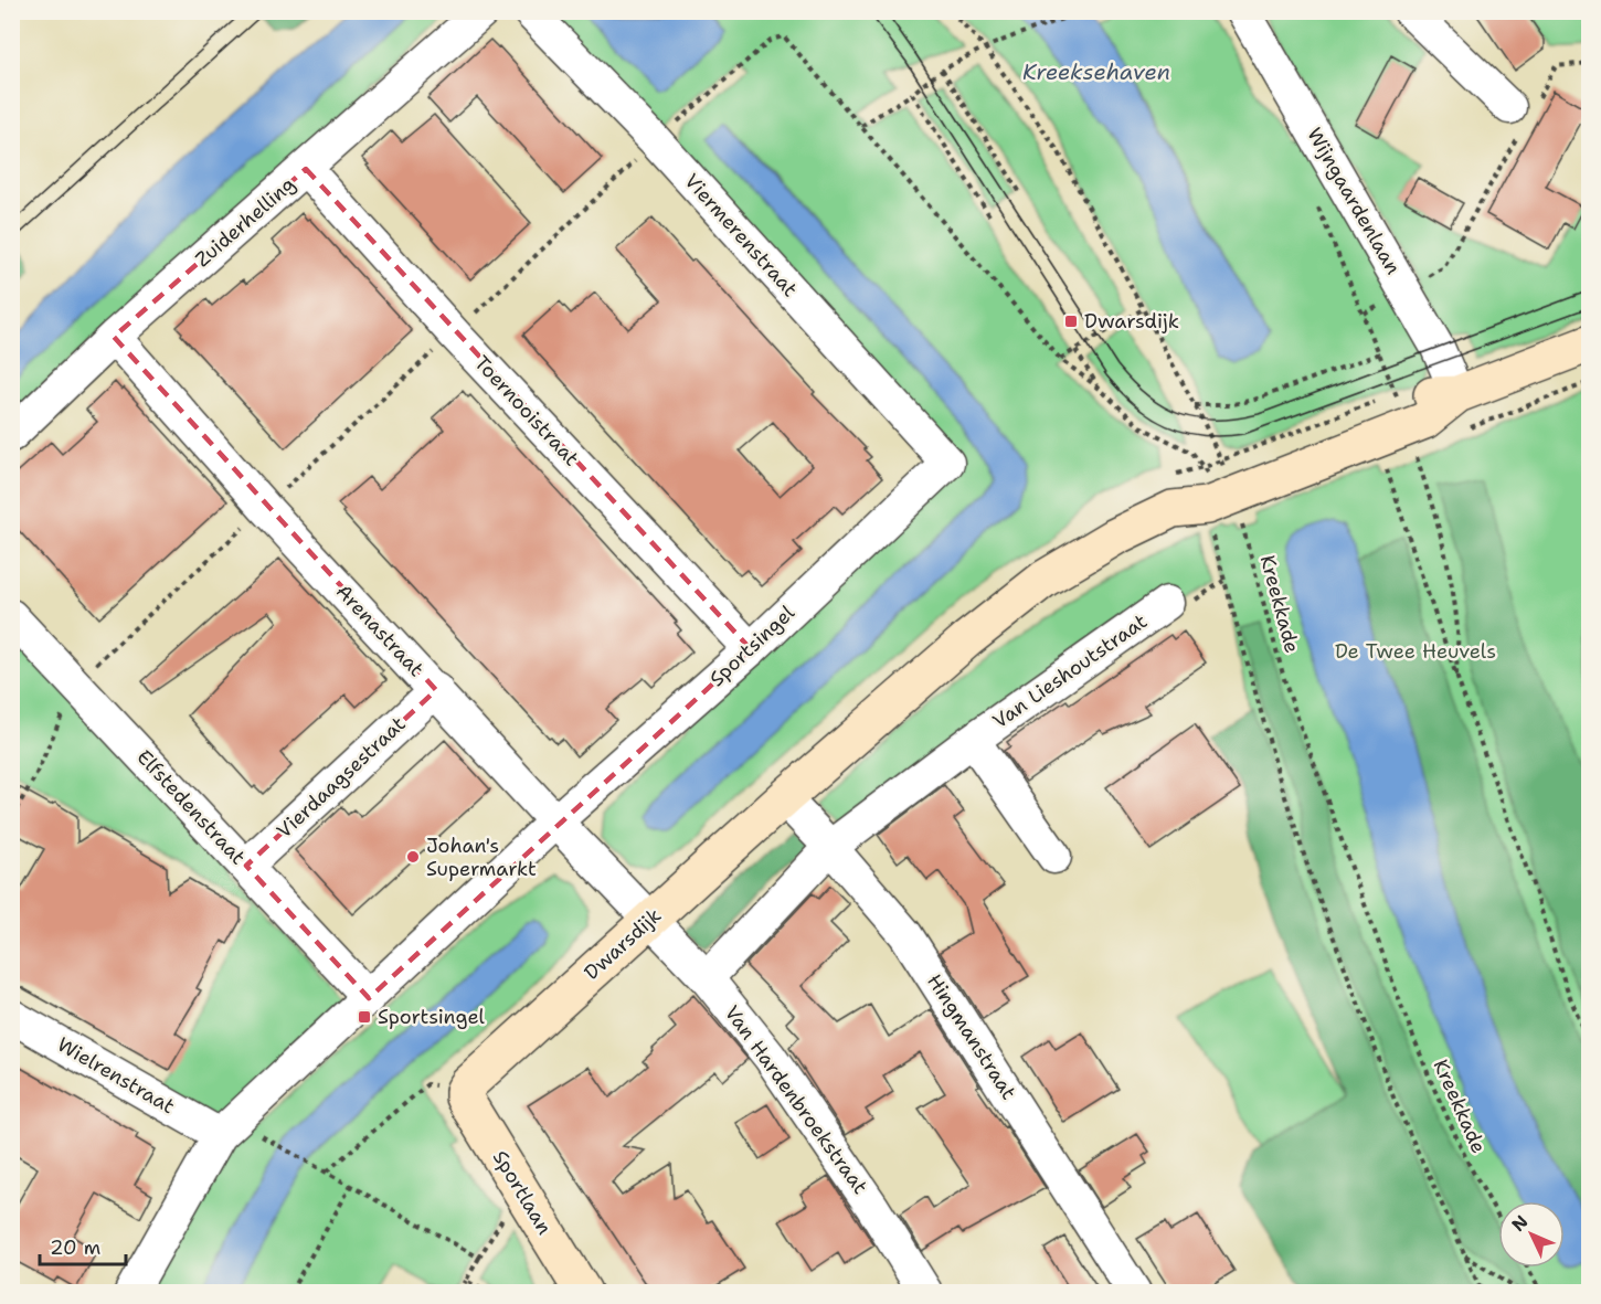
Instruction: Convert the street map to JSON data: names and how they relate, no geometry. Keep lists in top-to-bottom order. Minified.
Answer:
{"streets":{"street":["Wijngaardenlaan","Zuiderhelling","Viermerenstraat","Toernooistraat","Arenastraat","Sportsingel","Van Lieshoutstraat","Vierdaagsestraat","Elfstedenstraat","Dwarsdijk","Hingmanstraat","Wielrenstraat","Van Hardenbroekstraat","Sportlaan"],"path":["Kreekkade"]},"crossings":[["Wijngaardenlaan","Dwarsdijk"],["Zuiderhelling","Toernooistraat"],["Zuiderhelling","Arenastraat"],["Viermerenstraat","Sportsingel"],["Toernooistraat","Sportsingel"],["Kreekkade","Dwarsdijk"],["Arenastraat","Sportsingel"],["Arenastraat","Vierdaagsestraat"],["Arenastraat","Dwarsdijk"],["Arenastraat","Van Hardenbroekstraat"],["Sportsingel","Elfstedenstraat"],["Sportsingel","Wielrenstraat"],["Van Lieshoutstraat","Hingmanstraat"],["Van Lieshoutstraat","Van Hardenbroekstraat"],["Vierdaagsestraat","Elfstedenstraat"],["Dwarsdijk","Hingmanstraat"],["Dwarsdijk","Van Hardenbroekstraat"],["Dwarsdijk","Sportlaan"]],"water":["Kreeksehaven"],"parks":["De Twee Heuvels"],"places":{"transit":["Dwarsdijk","Sportsingel"],"other":["Johan's Supermarkt"]},"scale_bar":"20 m","north":"top left"}
